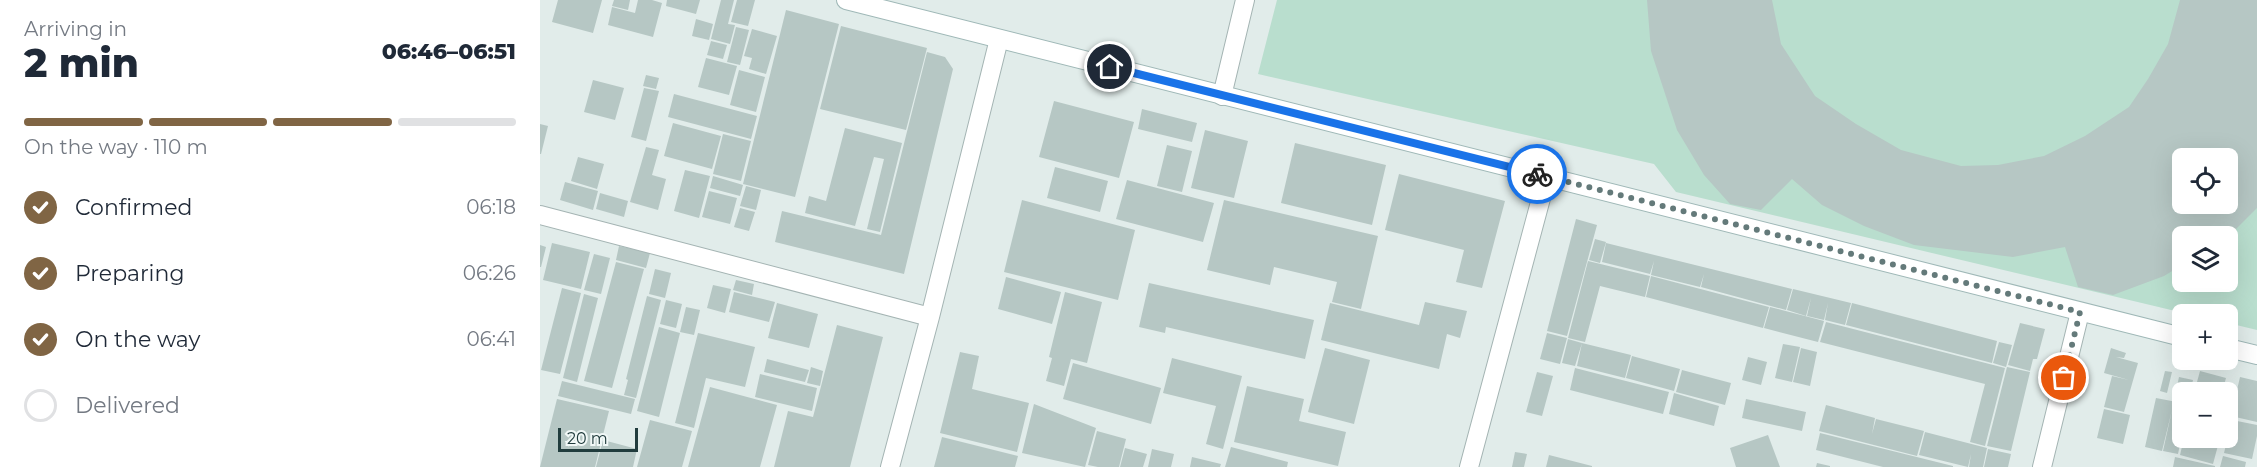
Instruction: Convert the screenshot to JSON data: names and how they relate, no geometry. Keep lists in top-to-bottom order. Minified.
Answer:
{"scale_bar":"20 m","page":{"heading":["2 min","Arriving in","06:46–06:51"],"bar":"On the way · 110 m","map_buttons":["+","−"],"list":[["Confirmed","06:18"],["Preparing","06:26"],["On the way","06:41"],"Delivered"],"scale":"20 m"}}
